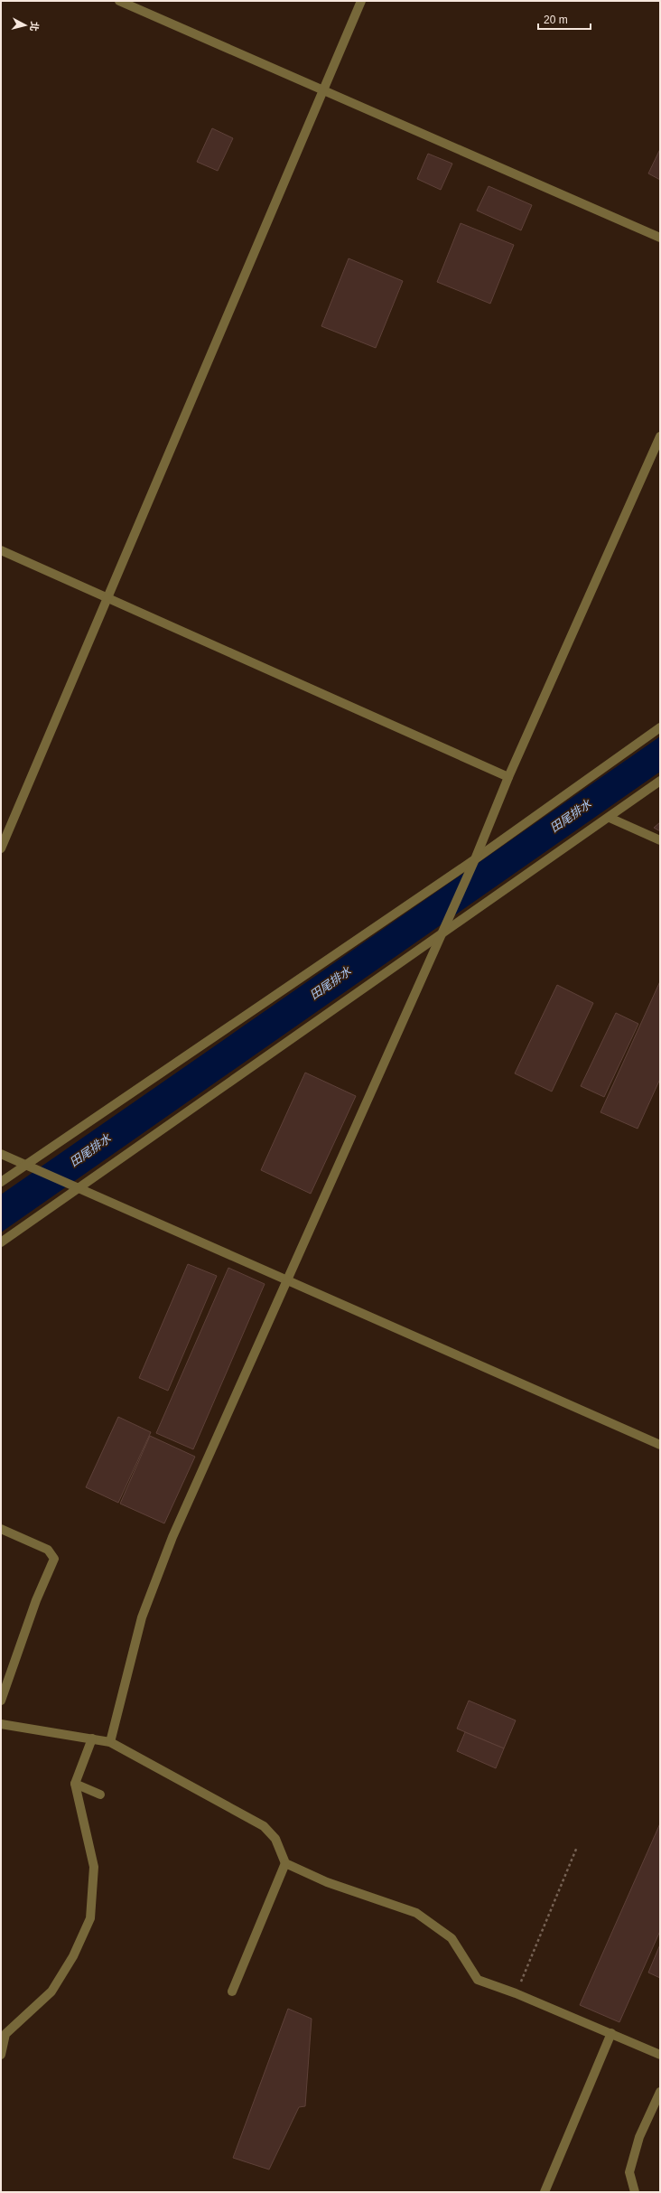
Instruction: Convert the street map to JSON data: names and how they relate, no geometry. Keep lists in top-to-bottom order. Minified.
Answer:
{"water":["田尾排水"],"scale_bar":"20 m","north":"right"}
